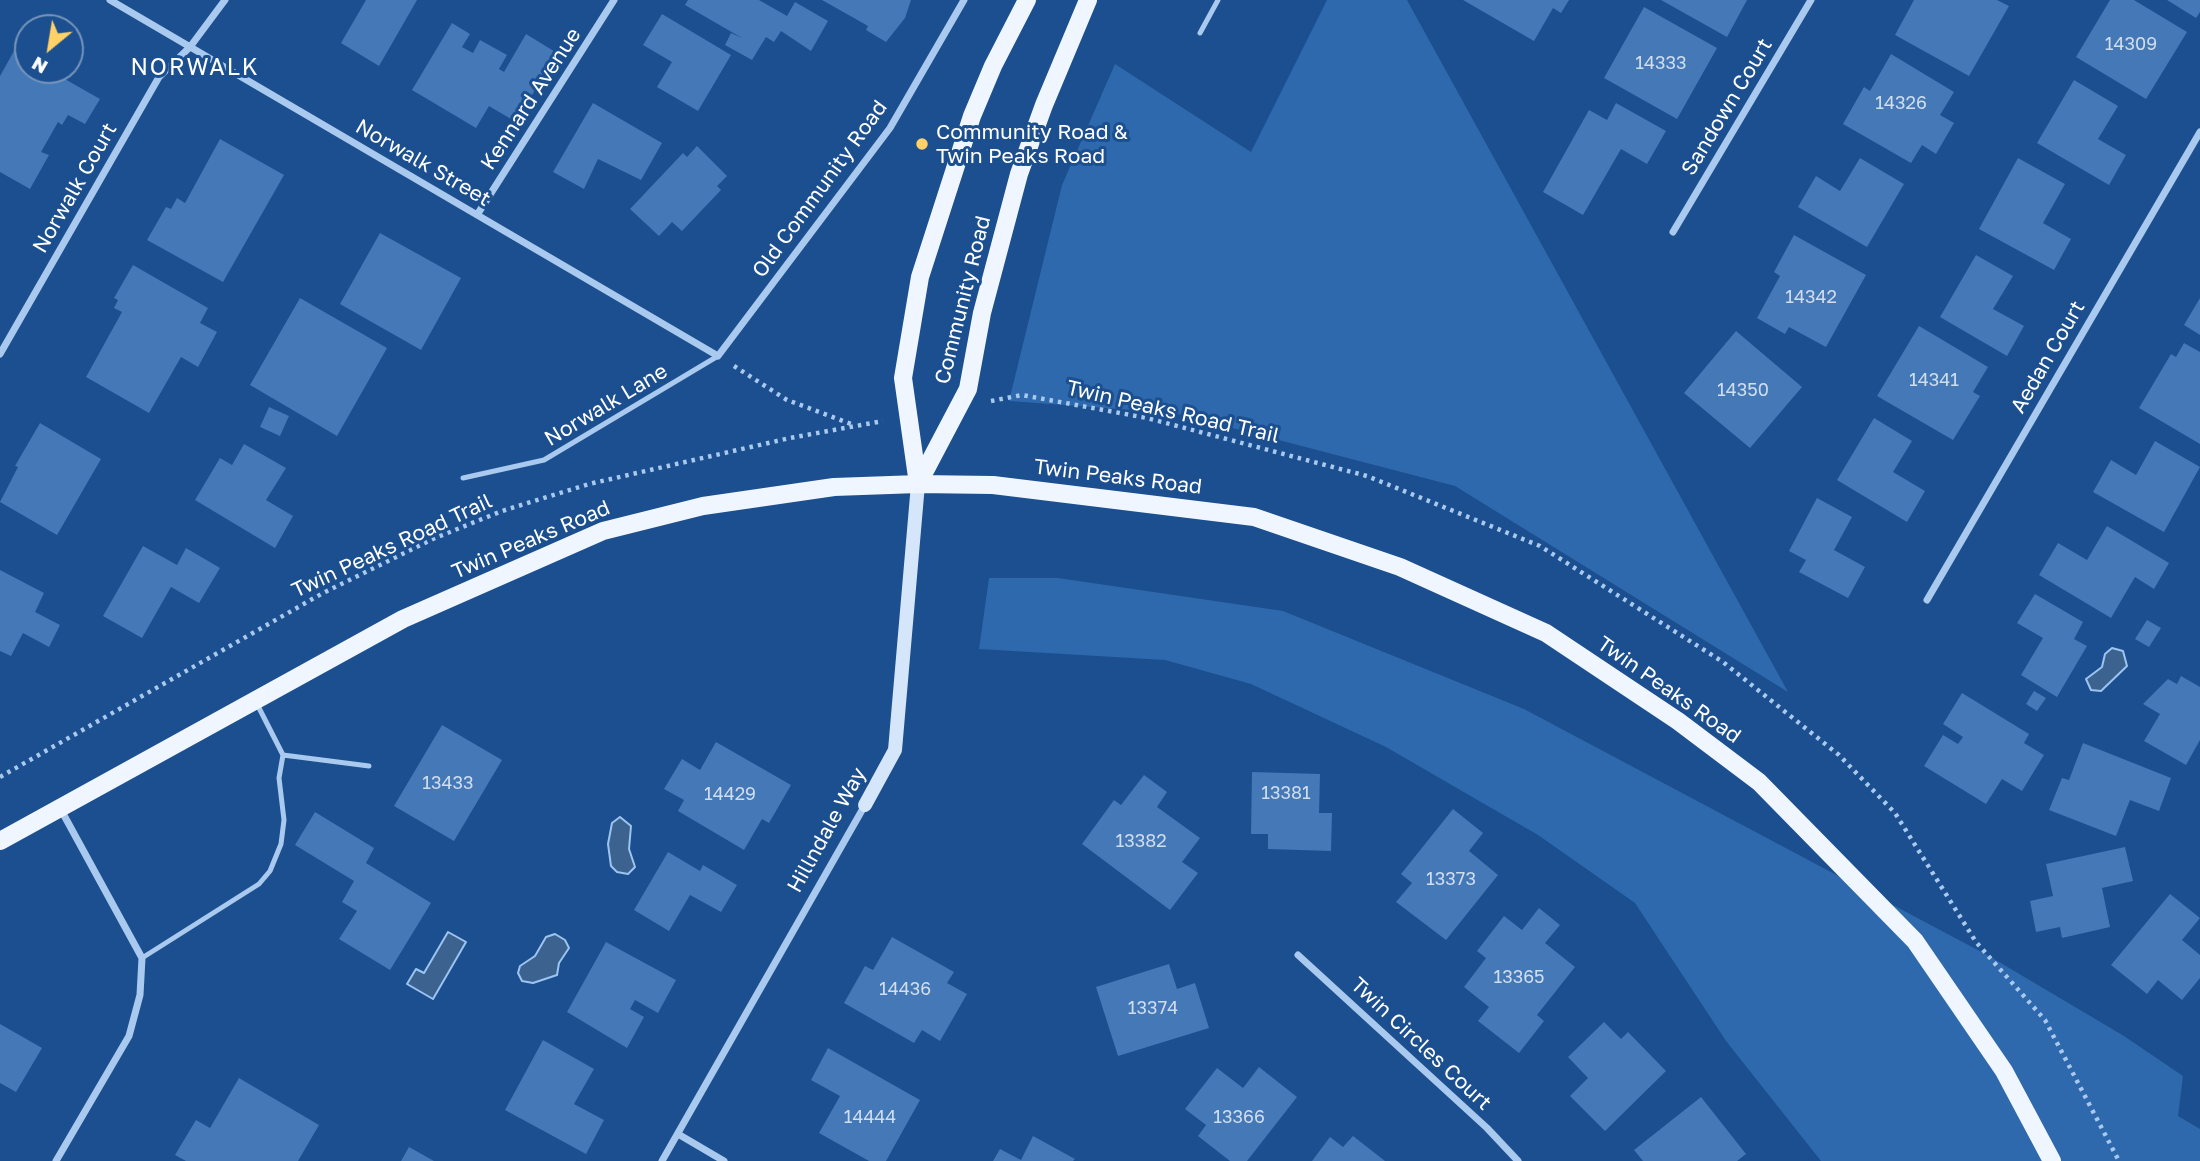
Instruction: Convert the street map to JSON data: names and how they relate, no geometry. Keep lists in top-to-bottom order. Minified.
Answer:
{"streets":{"main road":["Community Road","Twin Peaks Road"],"street":["Kennard Avenue","Sandown Court","Norwalk Street","Norwalk Court","Old Community Road","Aedan Court","Hillndale Way","Twin Circles Court"],"lane":["Norwalk Lane"],"path":["Twin Peaks Road Trail"]},"crossings":[["Kennard Avenue","Norwalk Street"],["Norwalk Street","Norwalk Court"],["Norwalk Street","Old Community Road"],["Norwalk Street","Norwalk Lane"],["Old Community Road","Norwalk Lane"],["Community Road","Twin Peaks Road Trail"],["Community Road","Twin Peaks Road"],["Community Road","Hillndale Way"],["Twin Peaks Road","Hillndale Way"]],"districts":["NORWALK"],"places":["Community Road & Twin Peaks Road"],"house_numbers":["14309","14333","14326","14342","14341","14350","13433","13381","14429","13382","13373","13365","14436","13374","14444","13366"],"north":"bottom left"}
